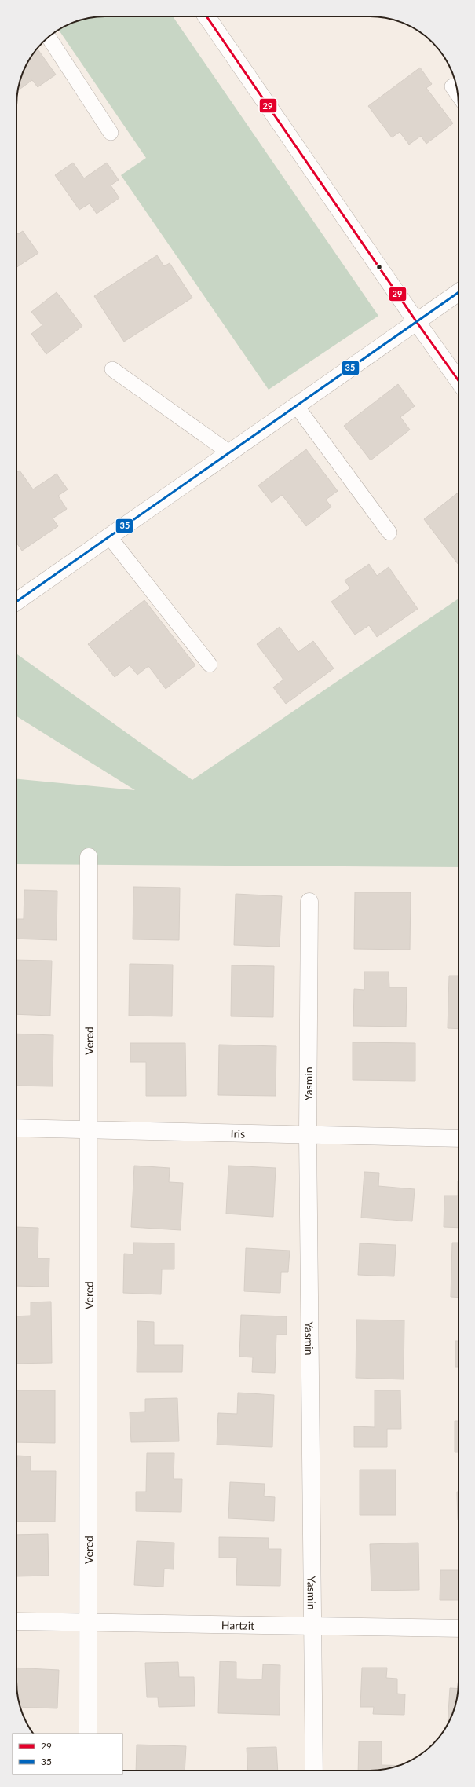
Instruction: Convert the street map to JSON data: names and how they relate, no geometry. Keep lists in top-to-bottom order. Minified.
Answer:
{"streets":{"street":["Vered","Yasmin","Iris","Hartzit"]},"crossings":[["Vered","Iris"],["Vered","Hartzit"],["Yasmin","Iris"],["Yasmin","Hartzit"]],"lines":["transit line 29","transit line 35"],"legend":["29","35"]}
